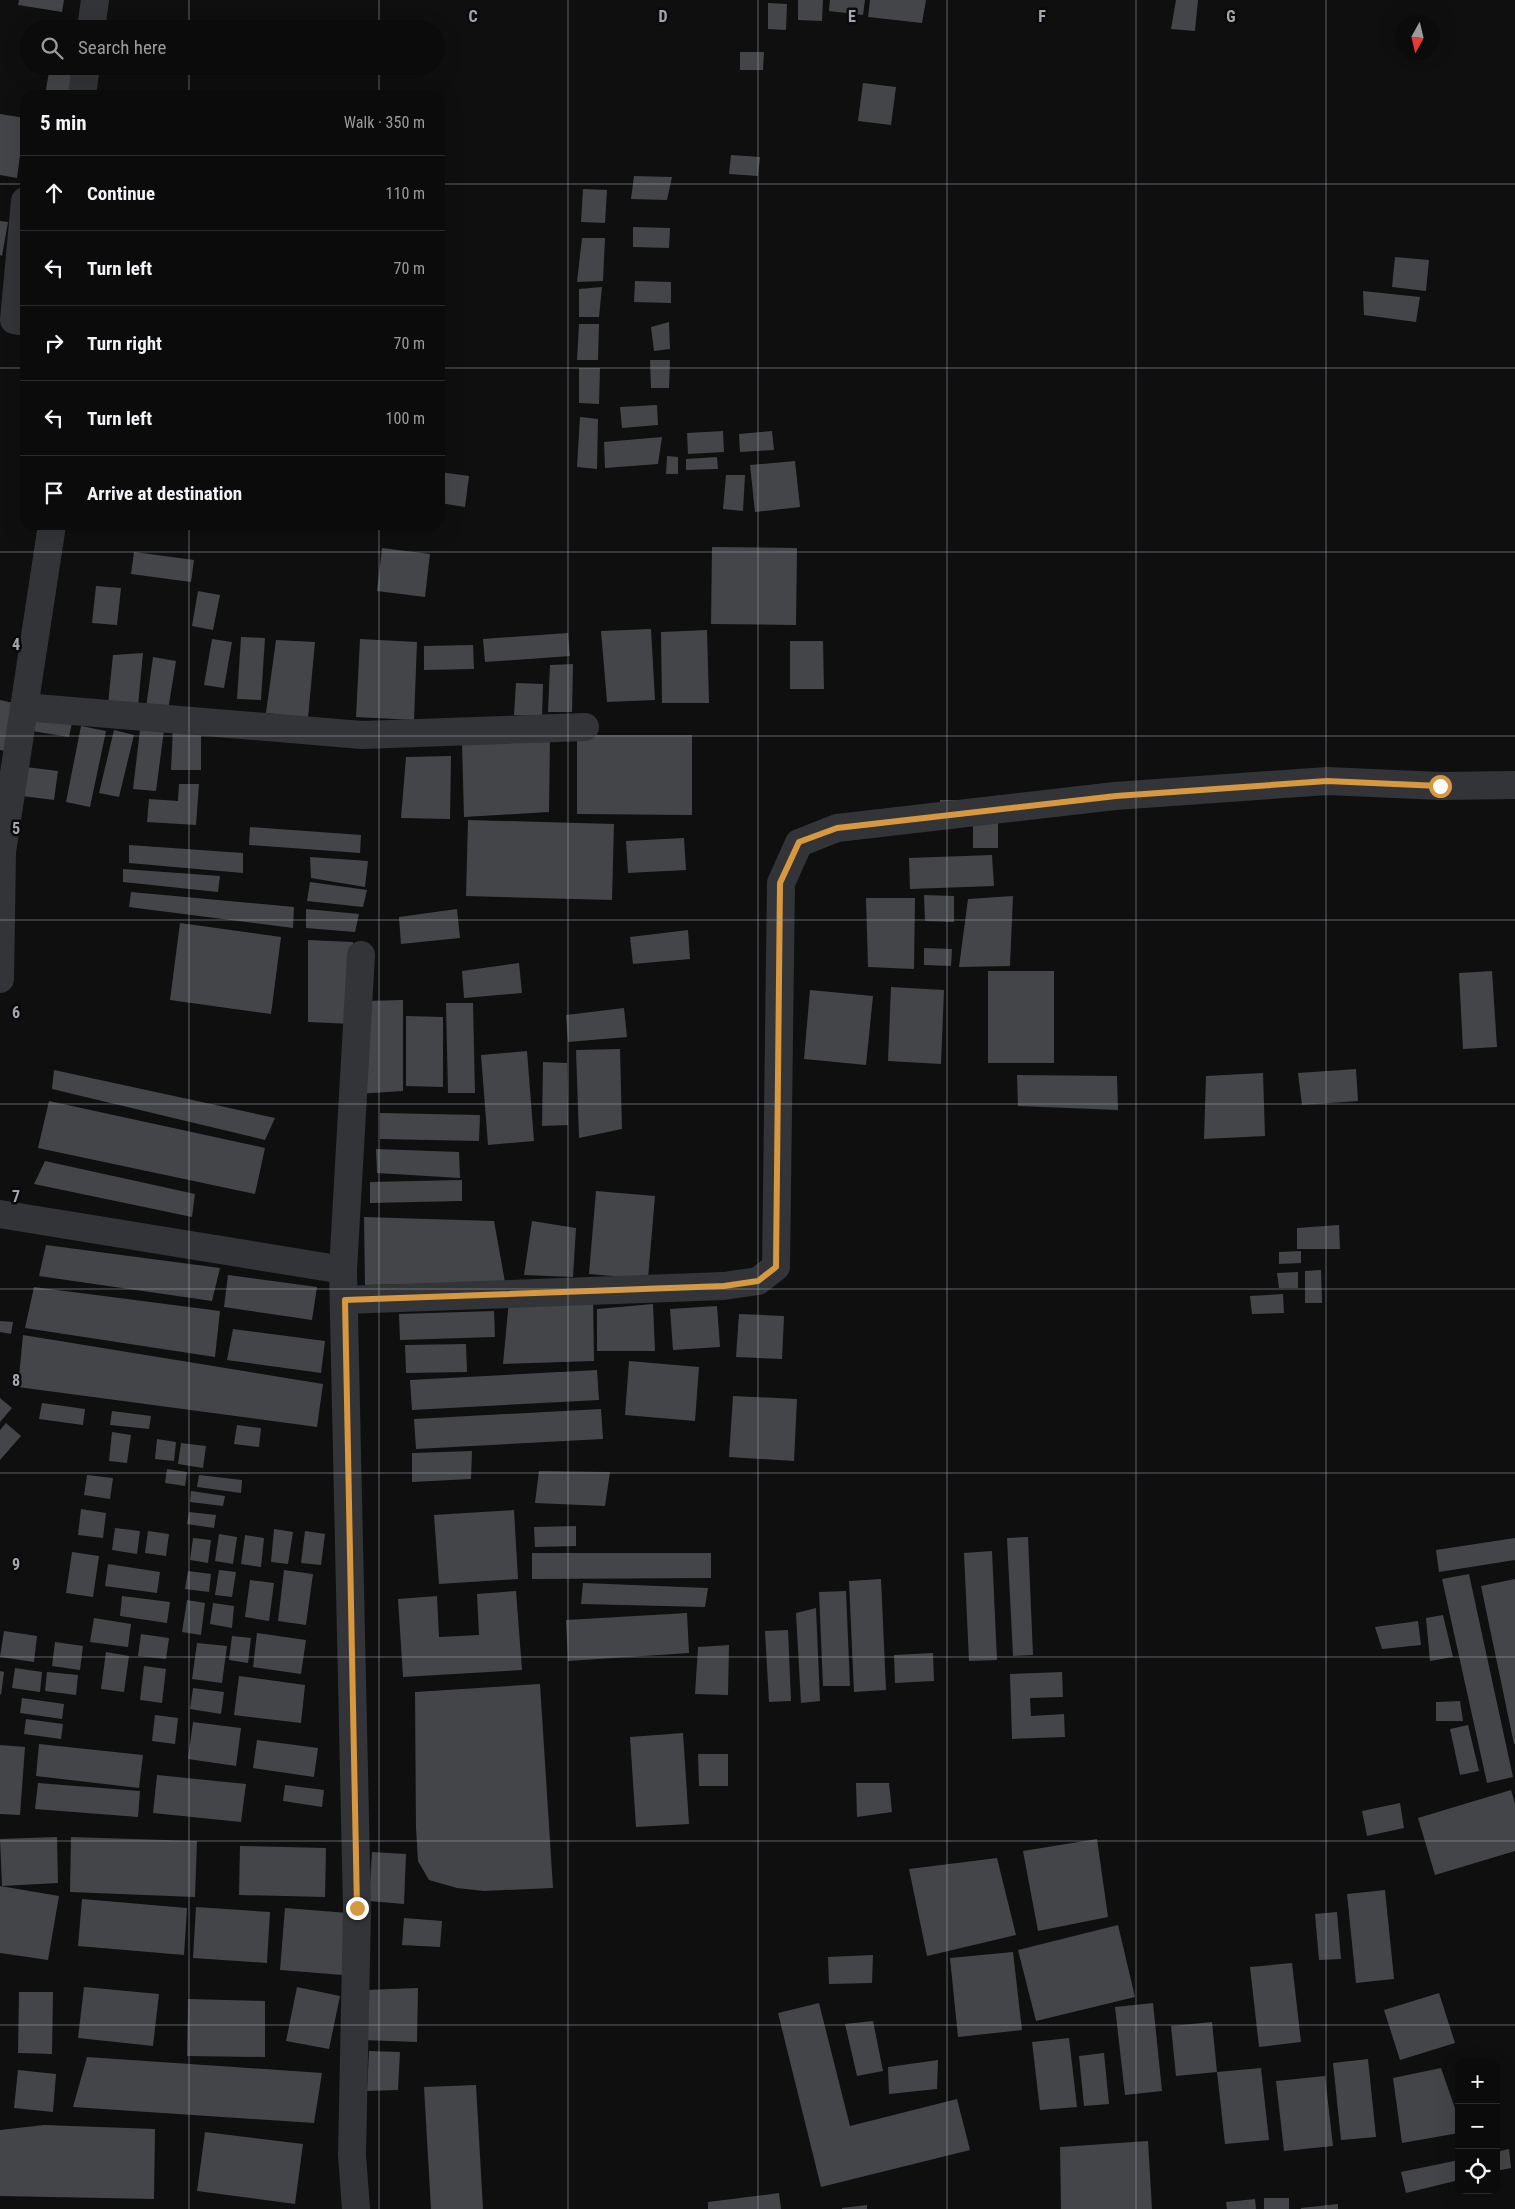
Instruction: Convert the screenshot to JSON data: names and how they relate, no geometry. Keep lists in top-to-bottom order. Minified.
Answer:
{"north":"bottom","page":{"search":"Search here","heading":["5 min","Walk · 350 m"],"list":[["Continue","110 m"],["Turn left","70 m"],["Turn right","70 m"],["Turn left","100 m"],"Arrive at destination"],"map_buttons":["+","−"]},"grid":{"columns":["C","D","E","F","G"],"rows":["4","5","6","7","8","9"]}}
